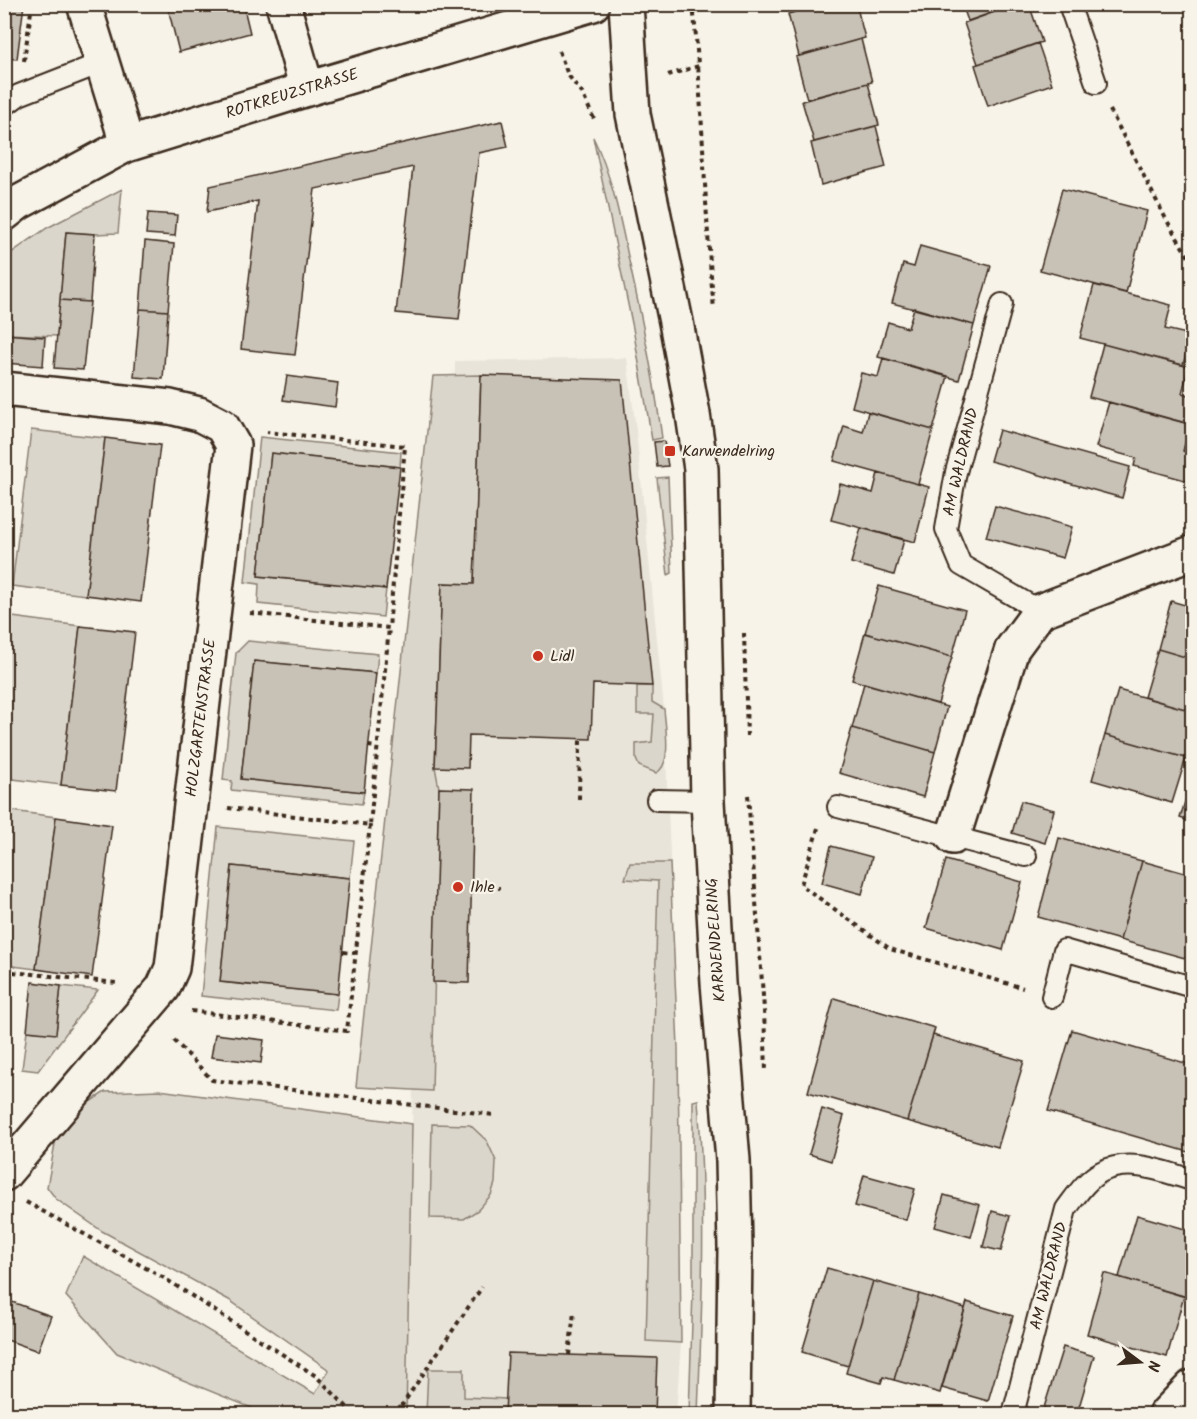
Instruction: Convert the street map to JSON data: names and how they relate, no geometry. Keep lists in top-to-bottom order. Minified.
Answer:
{"streets":{"street":["ROTKREUZSTRASSE","HOLZGARTENSTRASSE","KARWENDELRING"],"lane":["AM WALDRAND"]},"places":{"transit":["Karwendelring"],"other":["Lidl","Ihle"]},"north":"right"}
